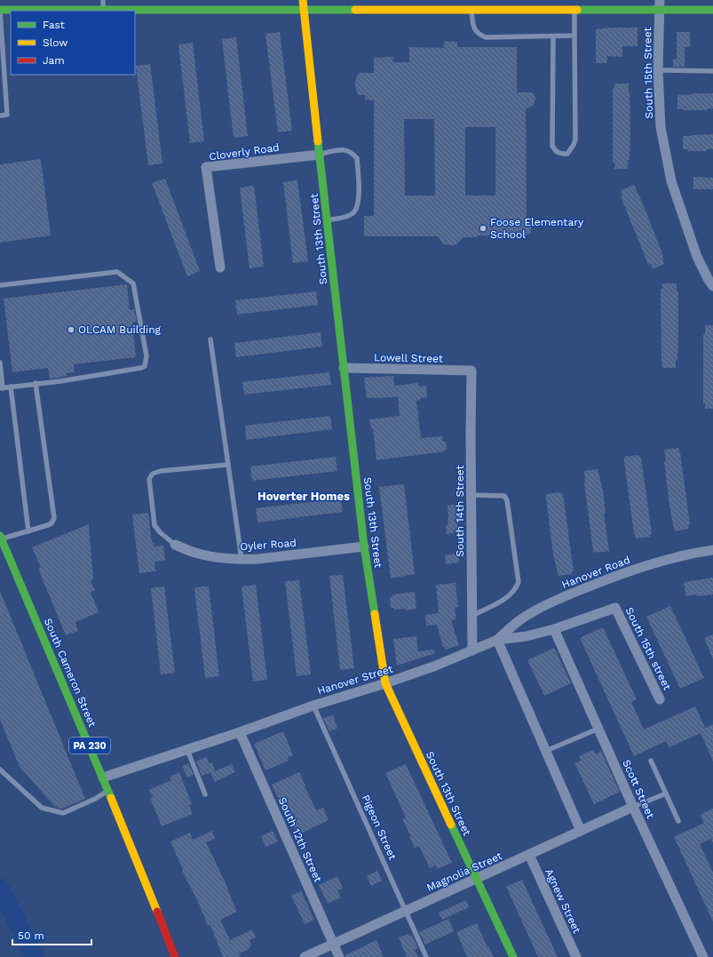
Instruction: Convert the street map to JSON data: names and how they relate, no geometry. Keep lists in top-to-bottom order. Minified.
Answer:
{"streets":{"main road":["South 13th Street","South Cameron Street","PA 230"],"street":["South 15th Street","Cloverly Road","Lowell Street","South 14th Street","Oyler Road","Hanover Road","South 15th street","Hanover Street","Scott Street","South 12th Street","Magnolia Street","Agnew Street"],"lane":["Pigeon Street"]},"crossings":[["Cloverly Road","South 13th Street"],["South 13th Street","Lowell Street"],["South 13th Street","Oyler Road"],["South 13th Street","Hanover Street"],["South 13th Street","Magnolia Street"],["Lowell Street","South 14th Street"],["South 14th Street","Hanover Street"],["Hanover Road","Hanover Street"],["South 15th street","Hanover Street"],["South Cameron Street","Hanover Street"],["Hanover Street","Scott Street"],["Hanover Street","Pigeon Street"],["Hanover Street","South 12th Street"],["Scott Street","Magnolia Street"],["Pigeon Street","Magnolia Street"],["South 12th Street","Magnolia Street"],["Magnolia Street","Agnew Street"]],"districts":["Hoverter Homes"],"places":["Foose Elementary School","OLCAM Building"],"legend":["Fast","Slow","Jam"],"scale_bar":"50 m"}
